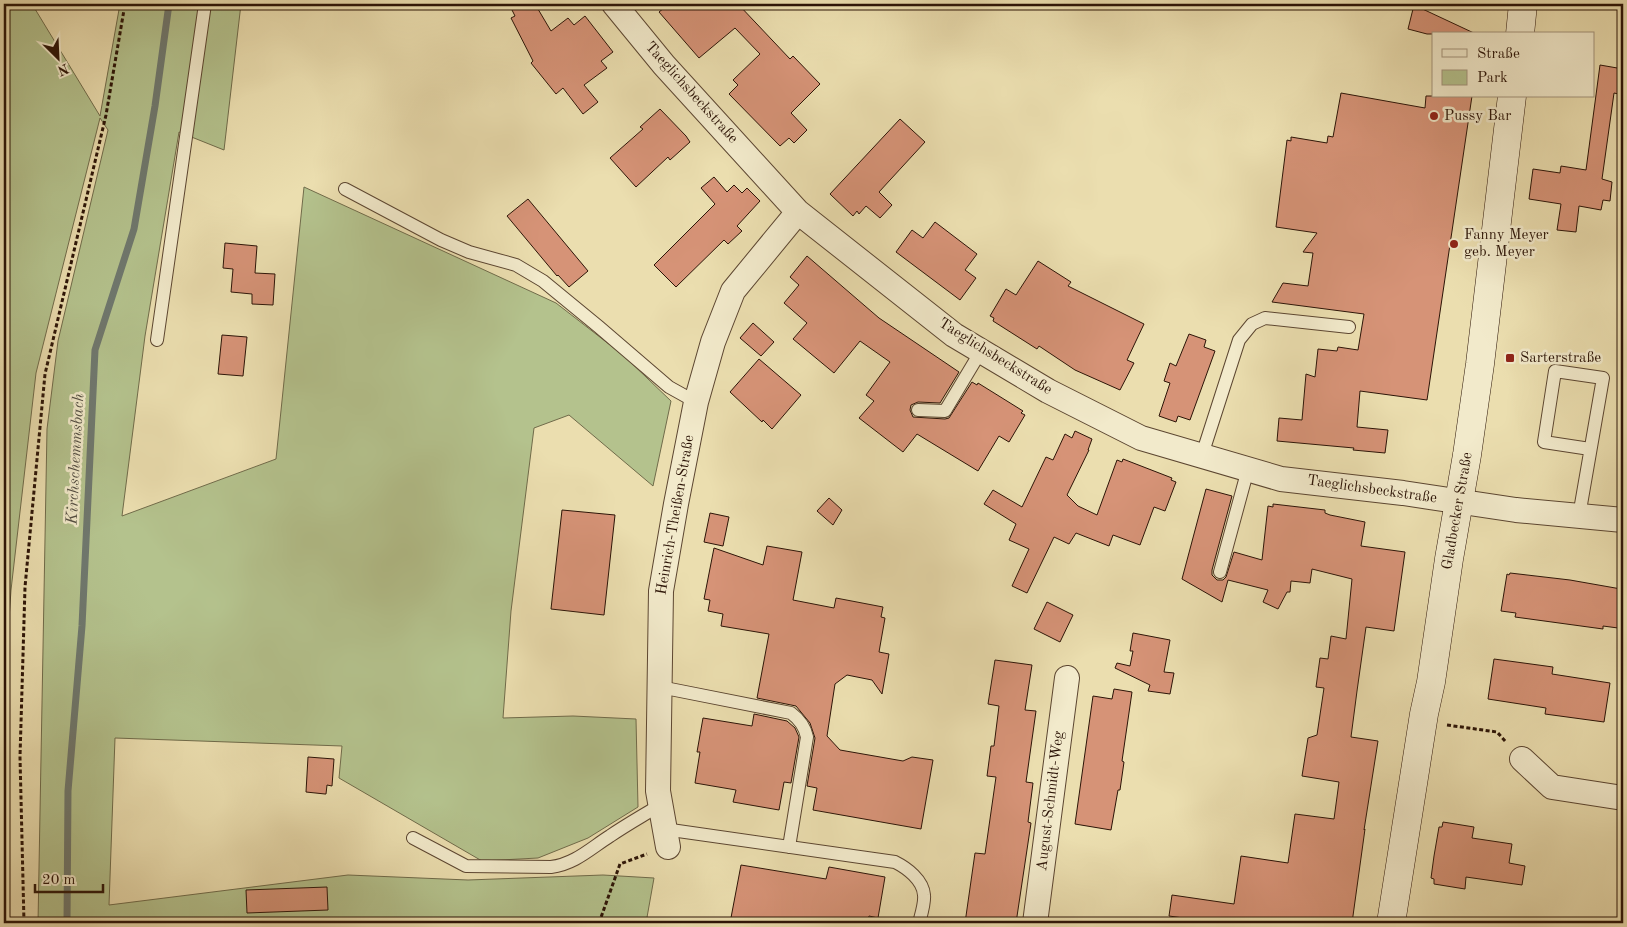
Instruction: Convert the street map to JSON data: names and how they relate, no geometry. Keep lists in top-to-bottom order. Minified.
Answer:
{"streets":{"main road":["Gladbecker Straße"],"street":["Taeglichsbeckstraße","Heinrich-Theißen-Straße","August-Schmidt-Weg"]},"crossings":[["Taeglichsbeckstraße","Gladbecker Straße"],["Taeglichsbeckstraße","Heinrich-Theißen-Straße"]],"water":["Kirchschemmsbach"],"places":{"other":["Pussy Bar","Fanny Meyer geb. Meyer"],"transit":["Sarterstraße"]},"legend":["Straße","Park"],"scale_bar":"20 m","north":"bottom right"}
